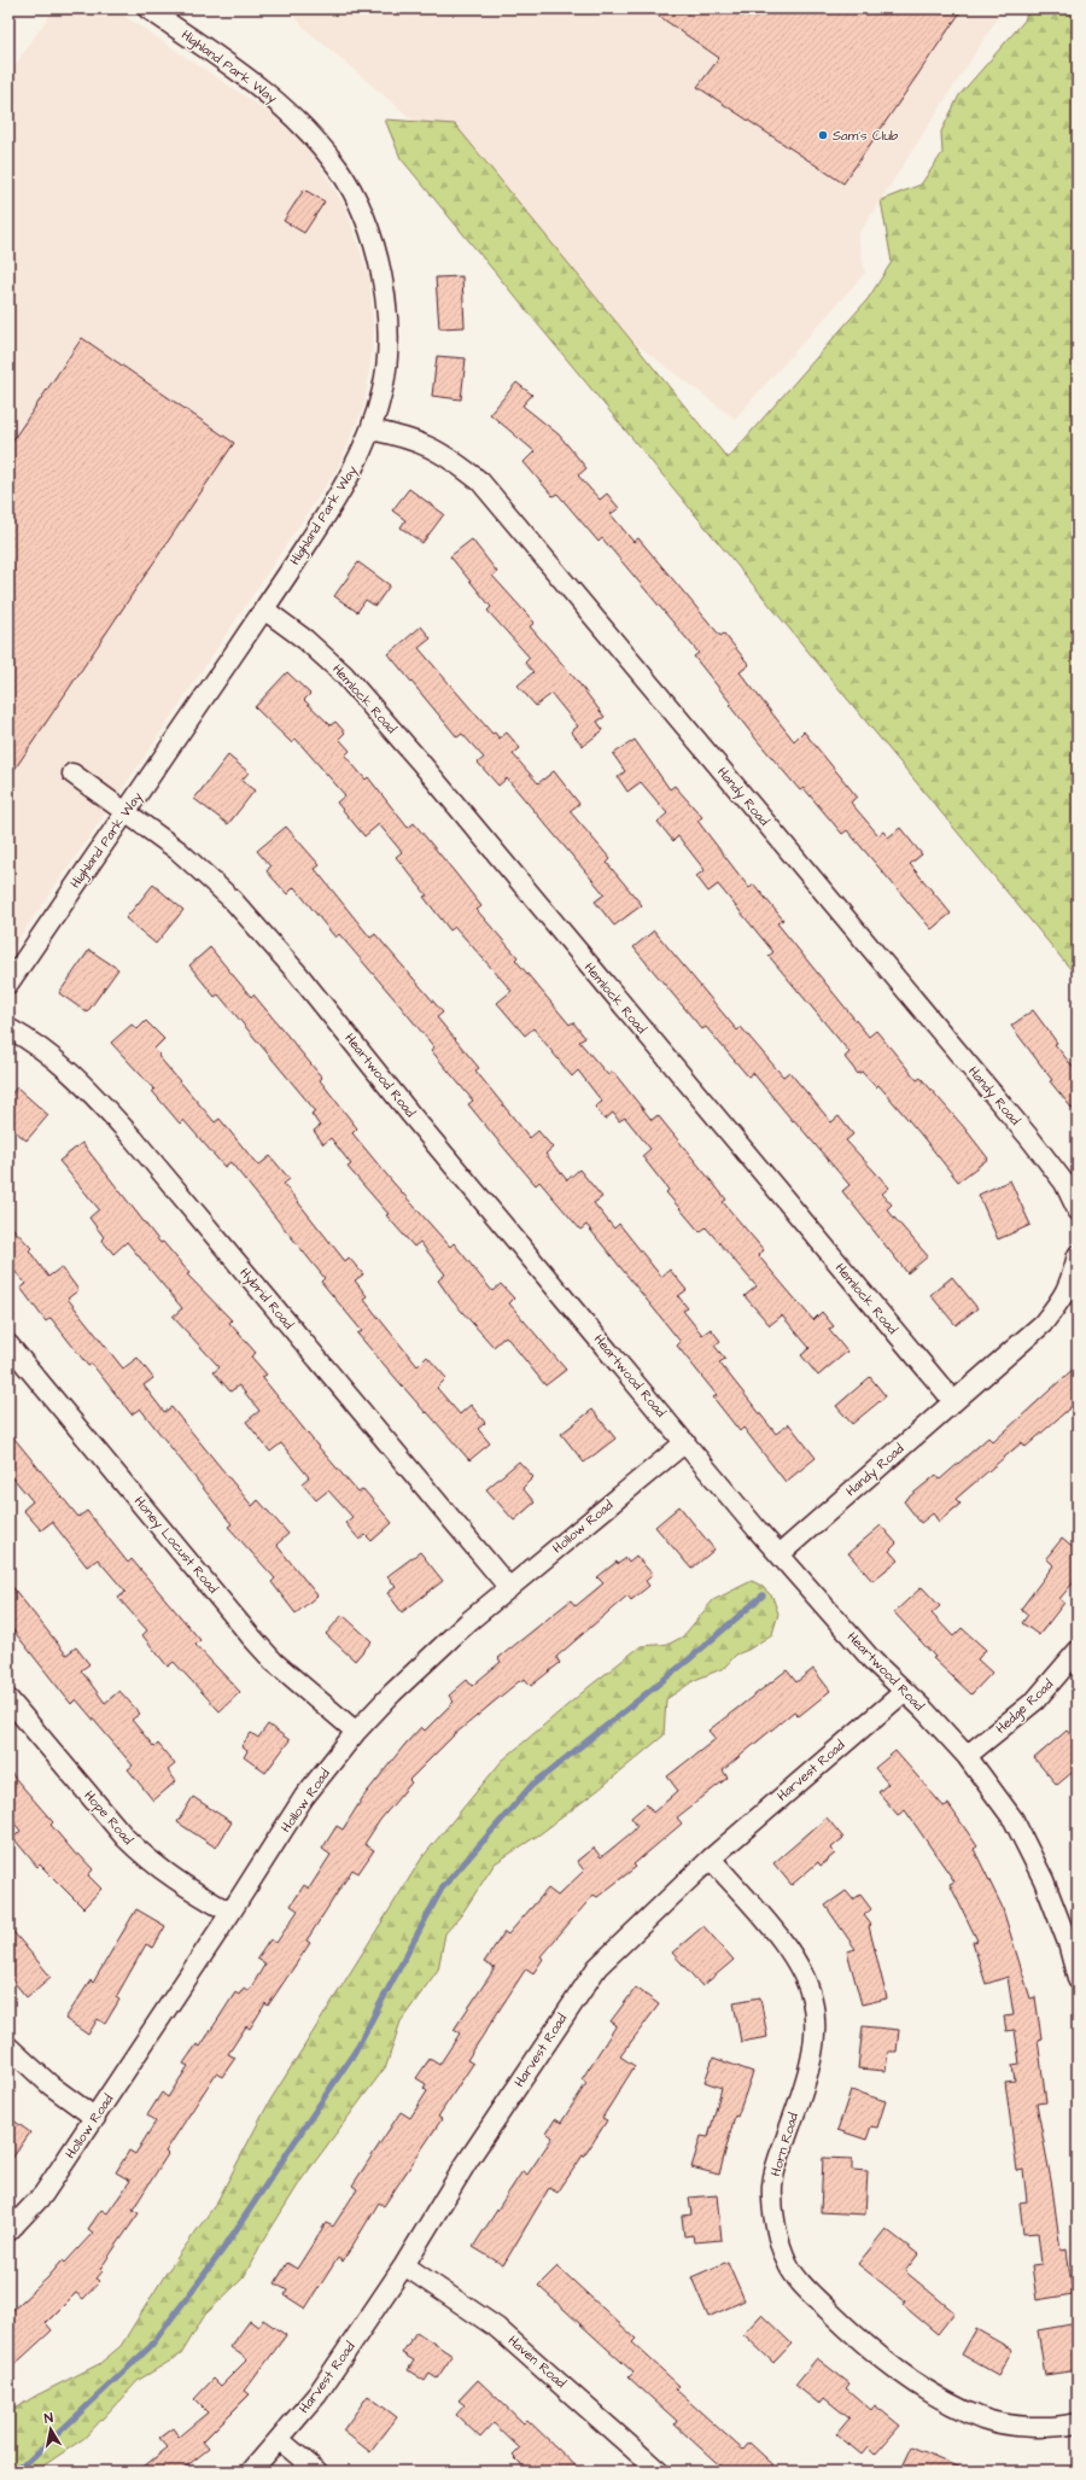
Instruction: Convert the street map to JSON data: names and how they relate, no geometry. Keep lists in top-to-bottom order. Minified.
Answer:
{"streets":{"street":["Highland Park Way","Hemlock Road","Handy Road","Heartwood Road","Hybrid Road","Hollow Road","Honey Locust Road","Hedge Road","Harvest Road","Hope Road","Horn Road","Haven Road"]},"crossings":[["Highland Park Way","Hemlock Road"],["Highland Park Way","Handy Road"],["Highland Park Way","Heartwood Road"],["Hemlock Road","Handy Road"],["Handy Road","Heartwood Road"],["Heartwood Road","Hollow Road"],["Heartwood Road","Hedge Road"],["Heartwood Road","Harvest Road"],["Hybrid Road","Hollow Road"],["Hollow Road","Honey Locust Road"],["Hollow Road","Hope Road"],["Harvest Road","Horn Road"],["Harvest Road","Haven Road"]],"places":["Sam's Club"],"north":"top"}
